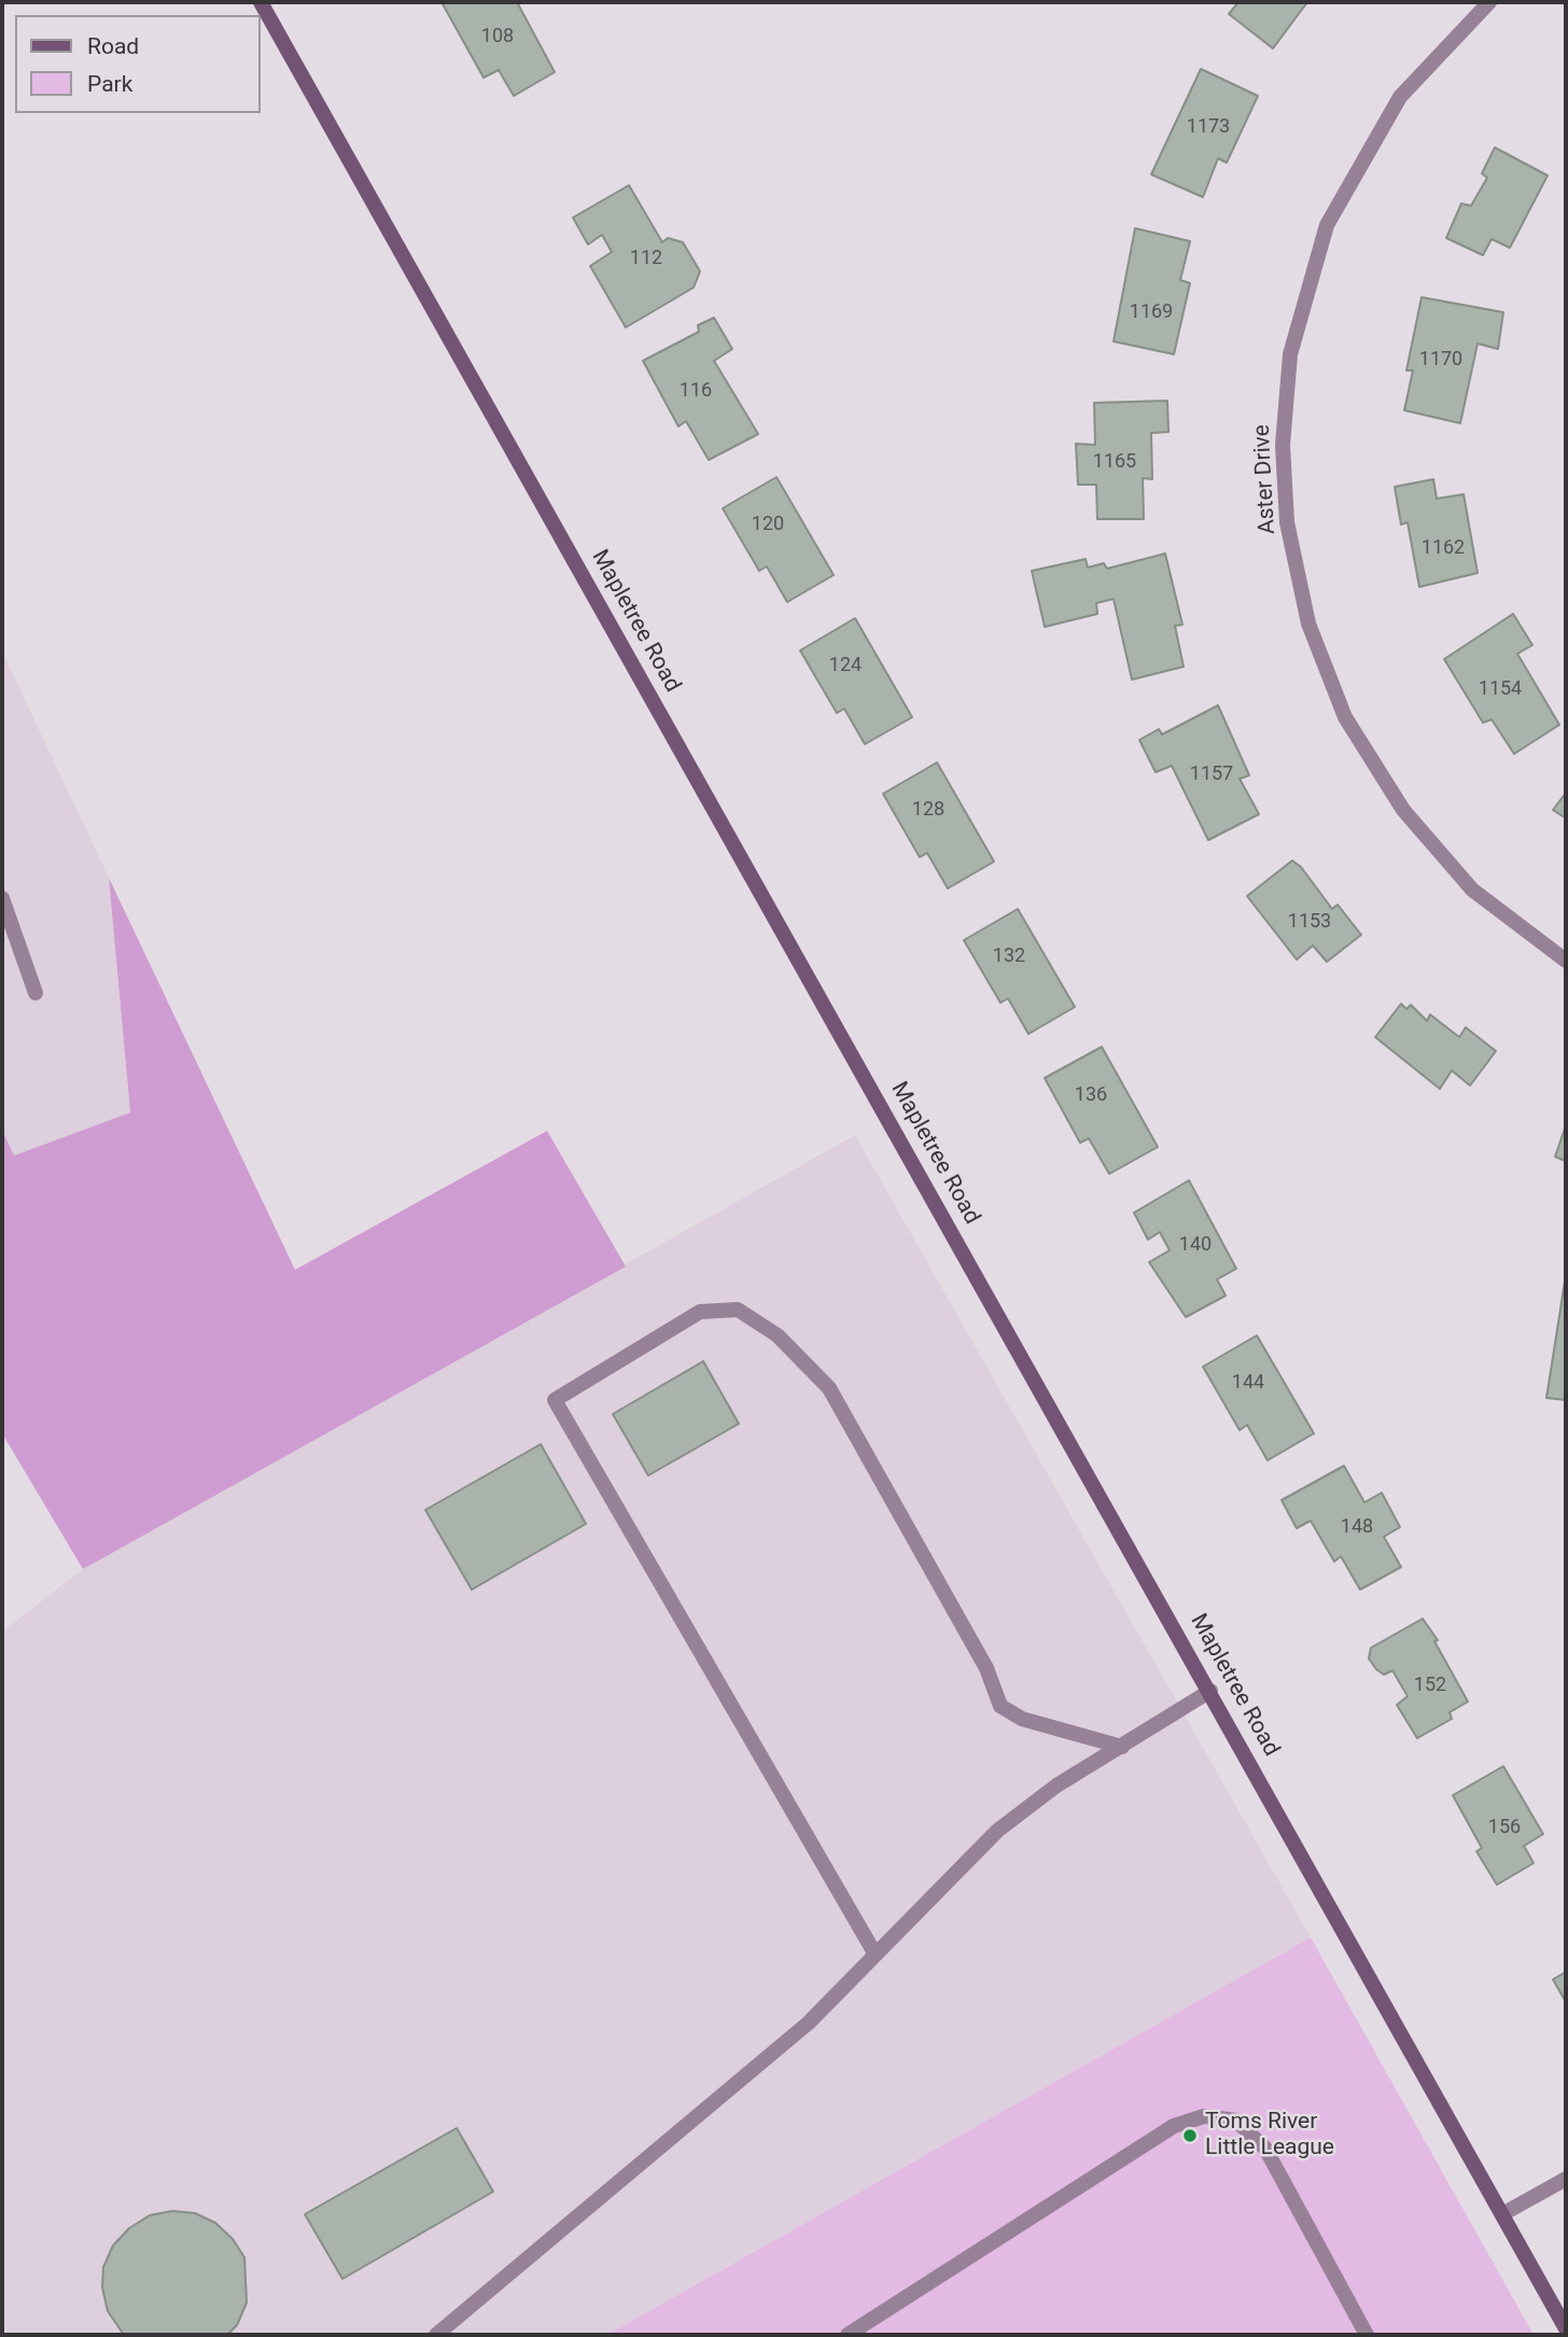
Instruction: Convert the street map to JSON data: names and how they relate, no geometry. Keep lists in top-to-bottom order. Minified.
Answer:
{"streets":{"street":["Aster Drive","Mapletree Road"]},"places":["Toms River Little League"],"house_numbers":["108","1173","112","1169","1170","116","1165","120","1162","124","1154","1157","128","1153","132","136","140","144","148","152","156"],"legend":["Road","Park"]}
